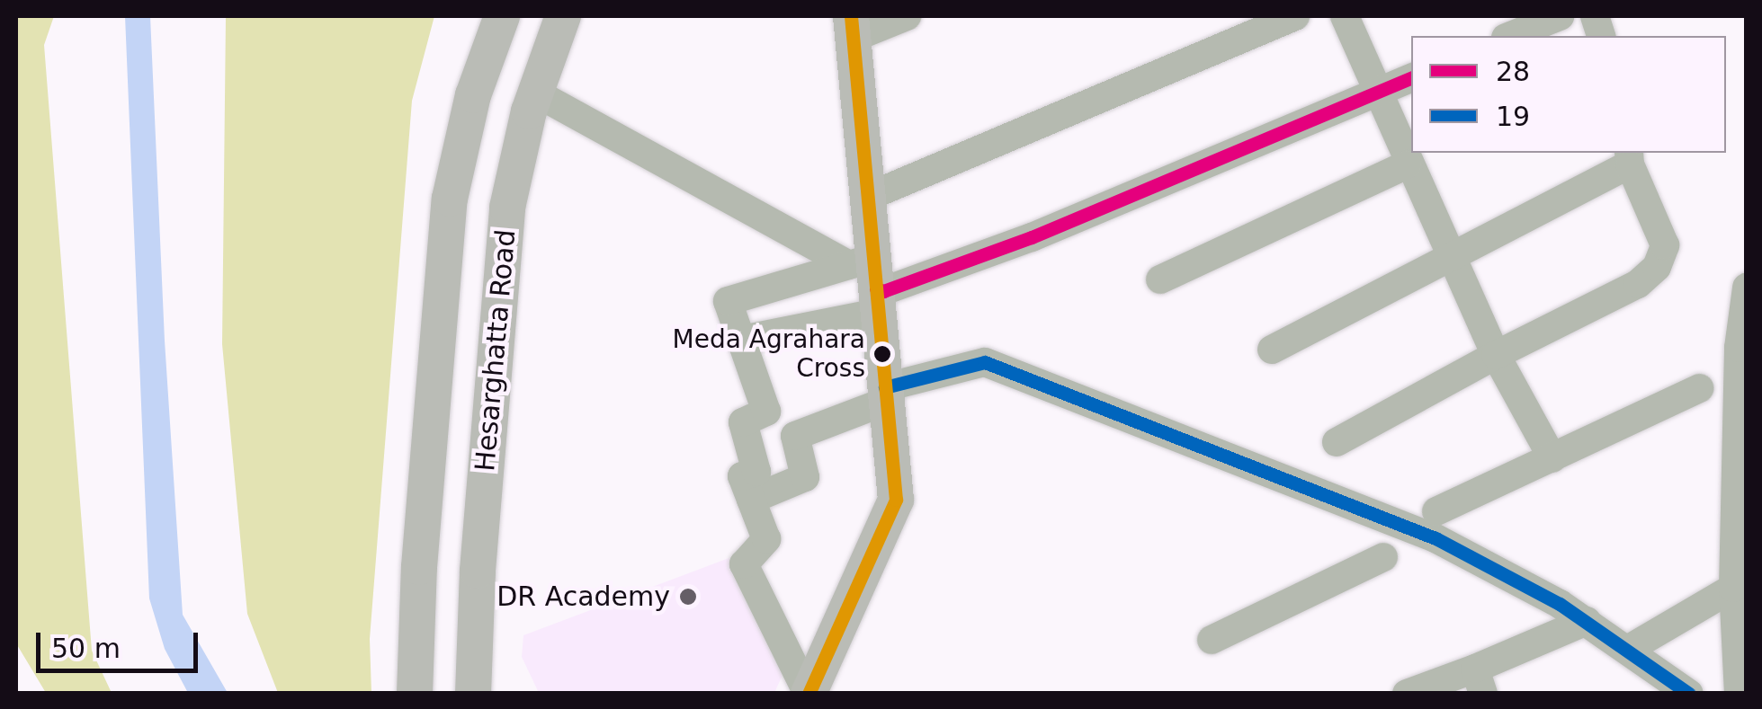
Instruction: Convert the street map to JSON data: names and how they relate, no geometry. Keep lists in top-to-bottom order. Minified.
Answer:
{"streets":{"main road":["Hesarghatta Road"]},"places":["Meda Agrahara Cross","DR Academy"],"lines":["transit line 28","transit line 19"],"legend":["28","19"],"scale_bar":"50 m"}
